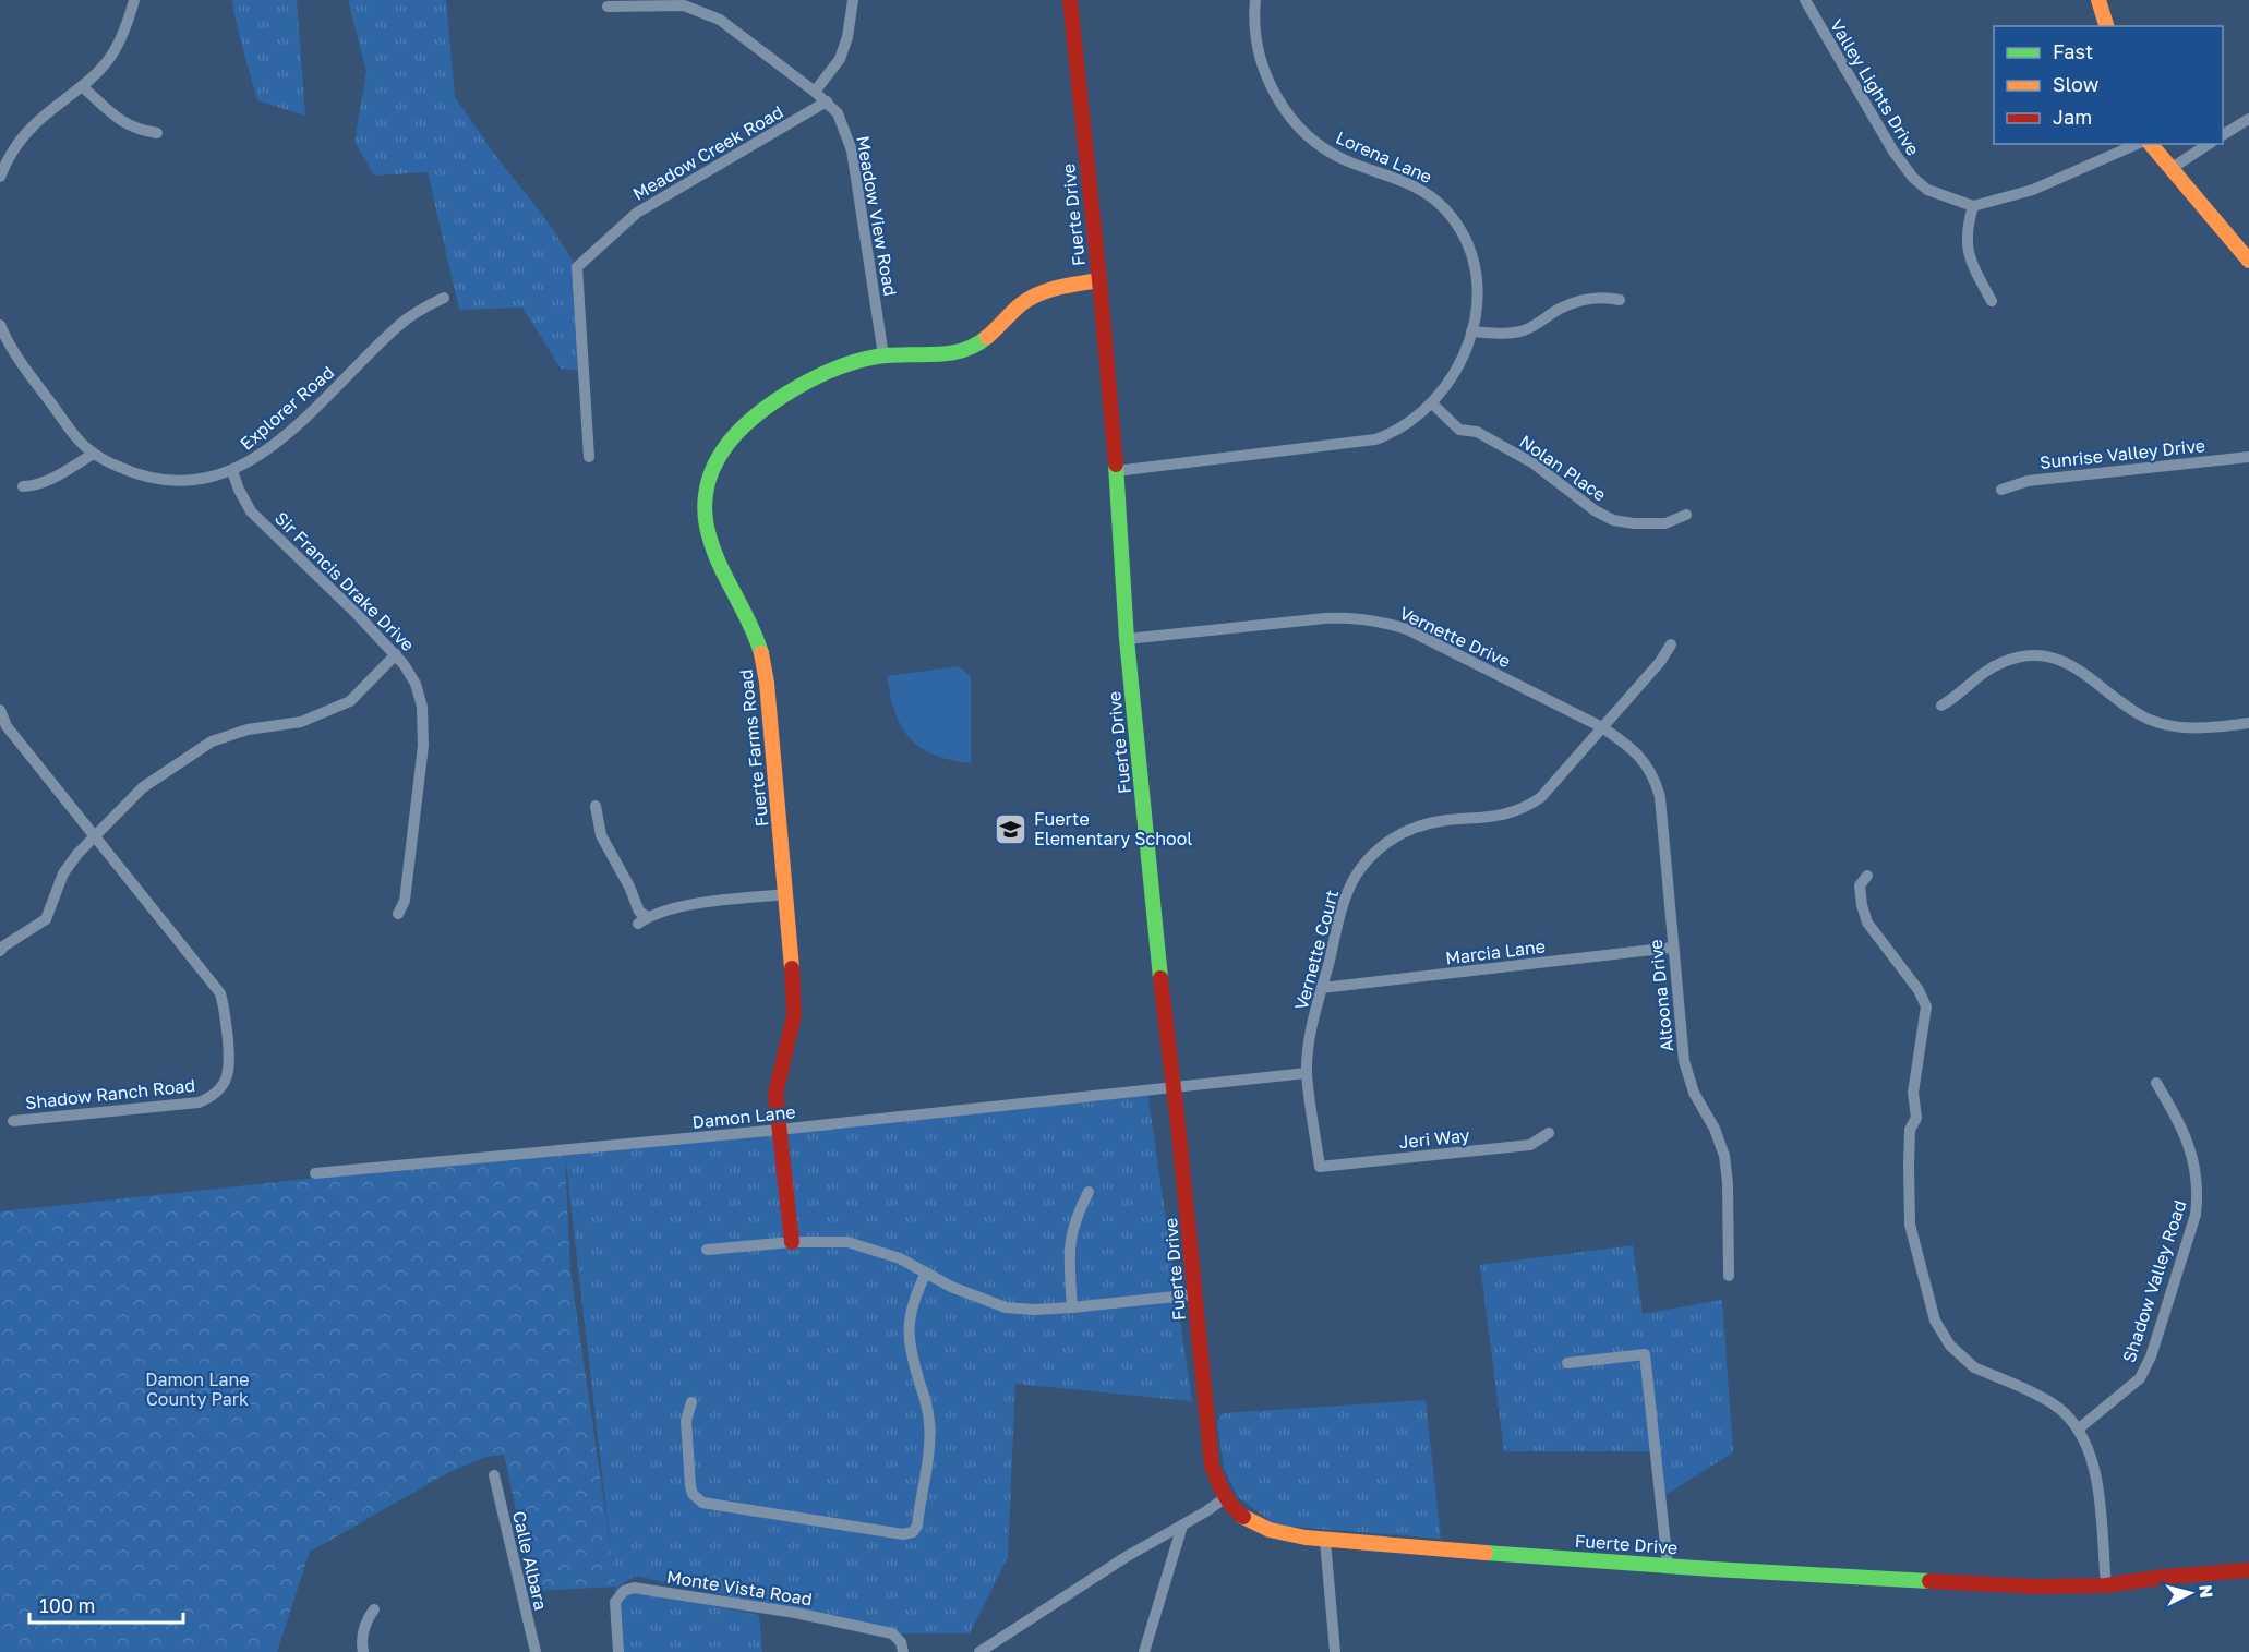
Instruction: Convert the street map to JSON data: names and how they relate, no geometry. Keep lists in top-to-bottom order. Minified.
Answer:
{"streets":{"street":["Valley Lights Drive","Meadow Creek Road","Lorena Lane","Fuerte Drive","Meadow View Road","Explorer Road","Sunrise Valley Drive","Nolan Place","Sir Francis Drake Drive","Vernette Drive","Fuerte Farms Road","Vernette Court","Marcia Lane","Altoona Drive","Shadow Ranch Road","Damon Lane","Jeri Way","Shadow Valley Road","Calle Albara","Monte Vista Road"]},"crossings":[["Meadow Creek Road","Meadow View Road"],["Lorena Lane","Fuerte Drive"],["Lorena Lane","Nolan Place"],["Fuerte Drive","Vernette Drive"],["Fuerte Drive","Fuerte Farms Road"],["Fuerte Drive","Damon Lane"],["Meadow View Road","Fuerte Farms Road"],["Explorer Road","Sir Francis Drake Drive"],["Vernette Drive","Vernette Court"],["Vernette Drive","Altoona Drive"],["Fuerte Farms Road","Damon Lane"],["Vernette Court","Marcia Lane"],["Vernette Court","Altoona Drive"],["Vernette Court","Jeri Way"],["Marcia Lane","Altoona Drive"]],"parks":["Damon Lane County Park"],"places":{"school or university":["Fuerte Elementary School"]},"legend":["Fast","Slow","Jam"],"scale_bar":"100 m","north":"right"}
